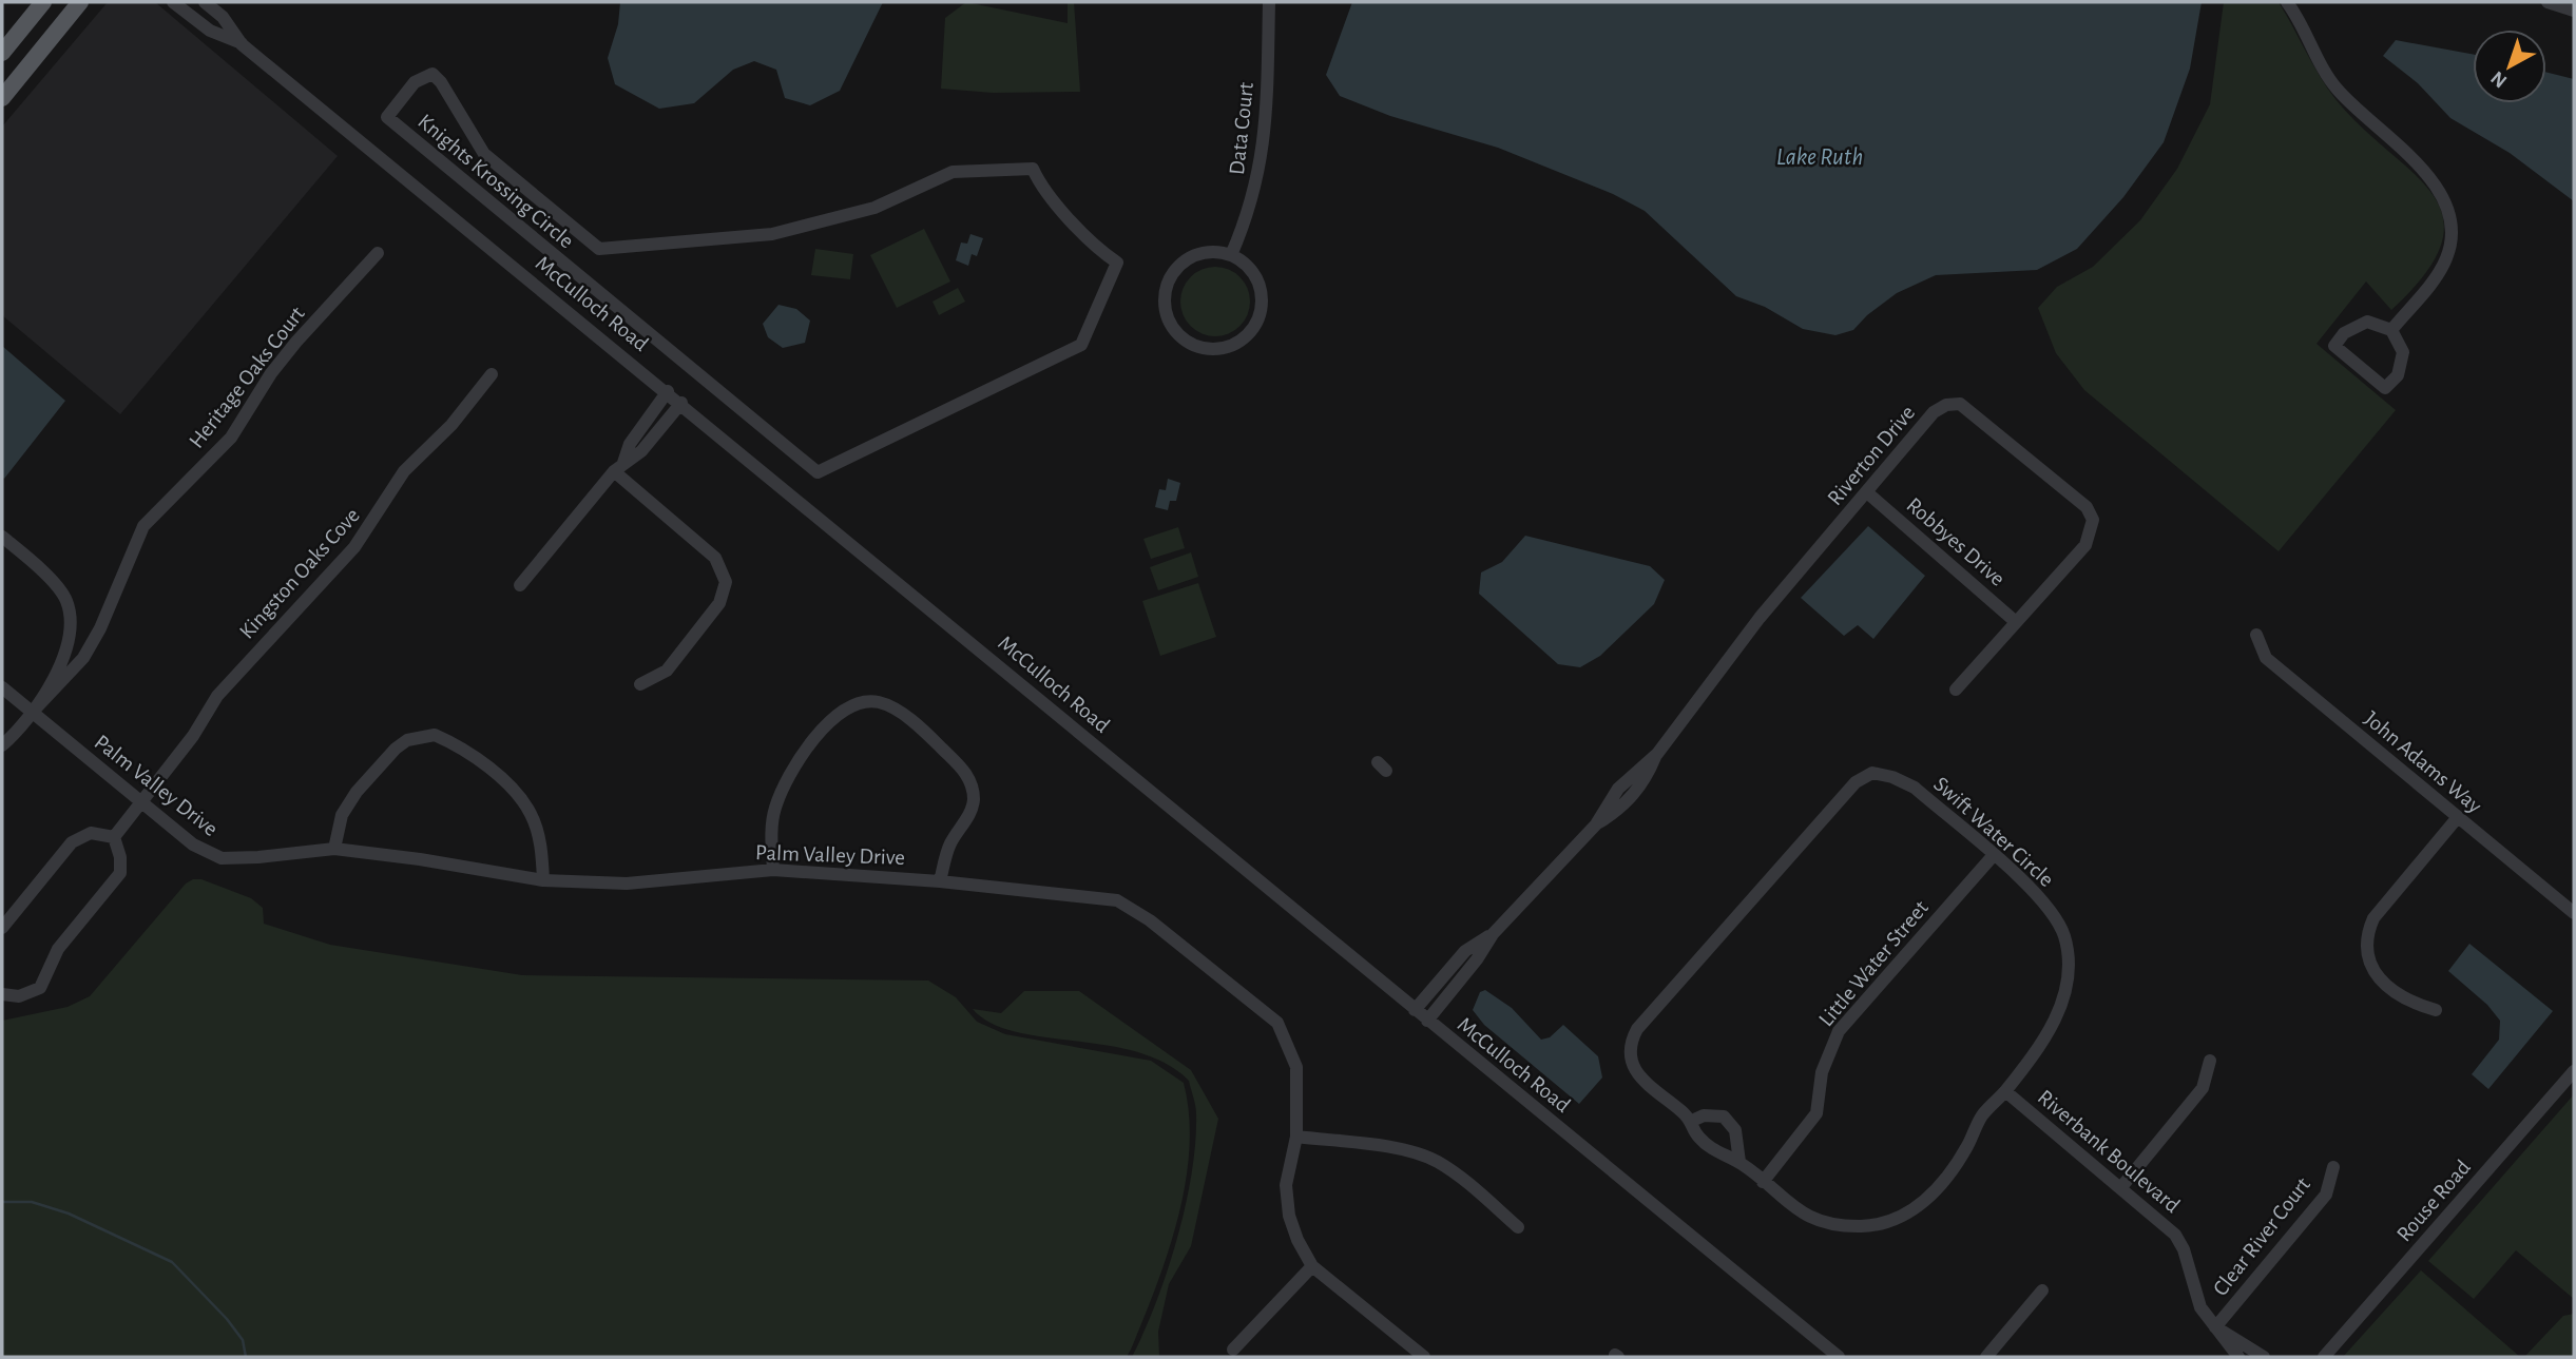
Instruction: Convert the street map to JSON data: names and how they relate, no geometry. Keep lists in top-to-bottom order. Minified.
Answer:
{"streets":{"street":["Data Court","Knights Krossing Circle","McCulloch Road","Heritage Oaks Court","Riverton Drive","Robbyes Drive","Kingston Oaks Cove","John Adams Way","Palm Valley Drive","Swift Water Circle","Little Water Street","Riverbank Boulevard","Rouse Road","Clear River Court"]},"crossings":[["McCulloch Road","Riverton Drive"],["Heritage Oaks Court","Palm Valley Drive"],["Riverton Drive","Robbyes Drive"],["Kingston Oaks Cove","Palm Valley Drive"],["Swift Water Circle","Little Water Street"],["Swift Water Circle","Riverbank Boulevard"],["Riverbank Boulevard","Clear River Court"]],"water":["Lake Ruth"],"north":"bottom left"}
